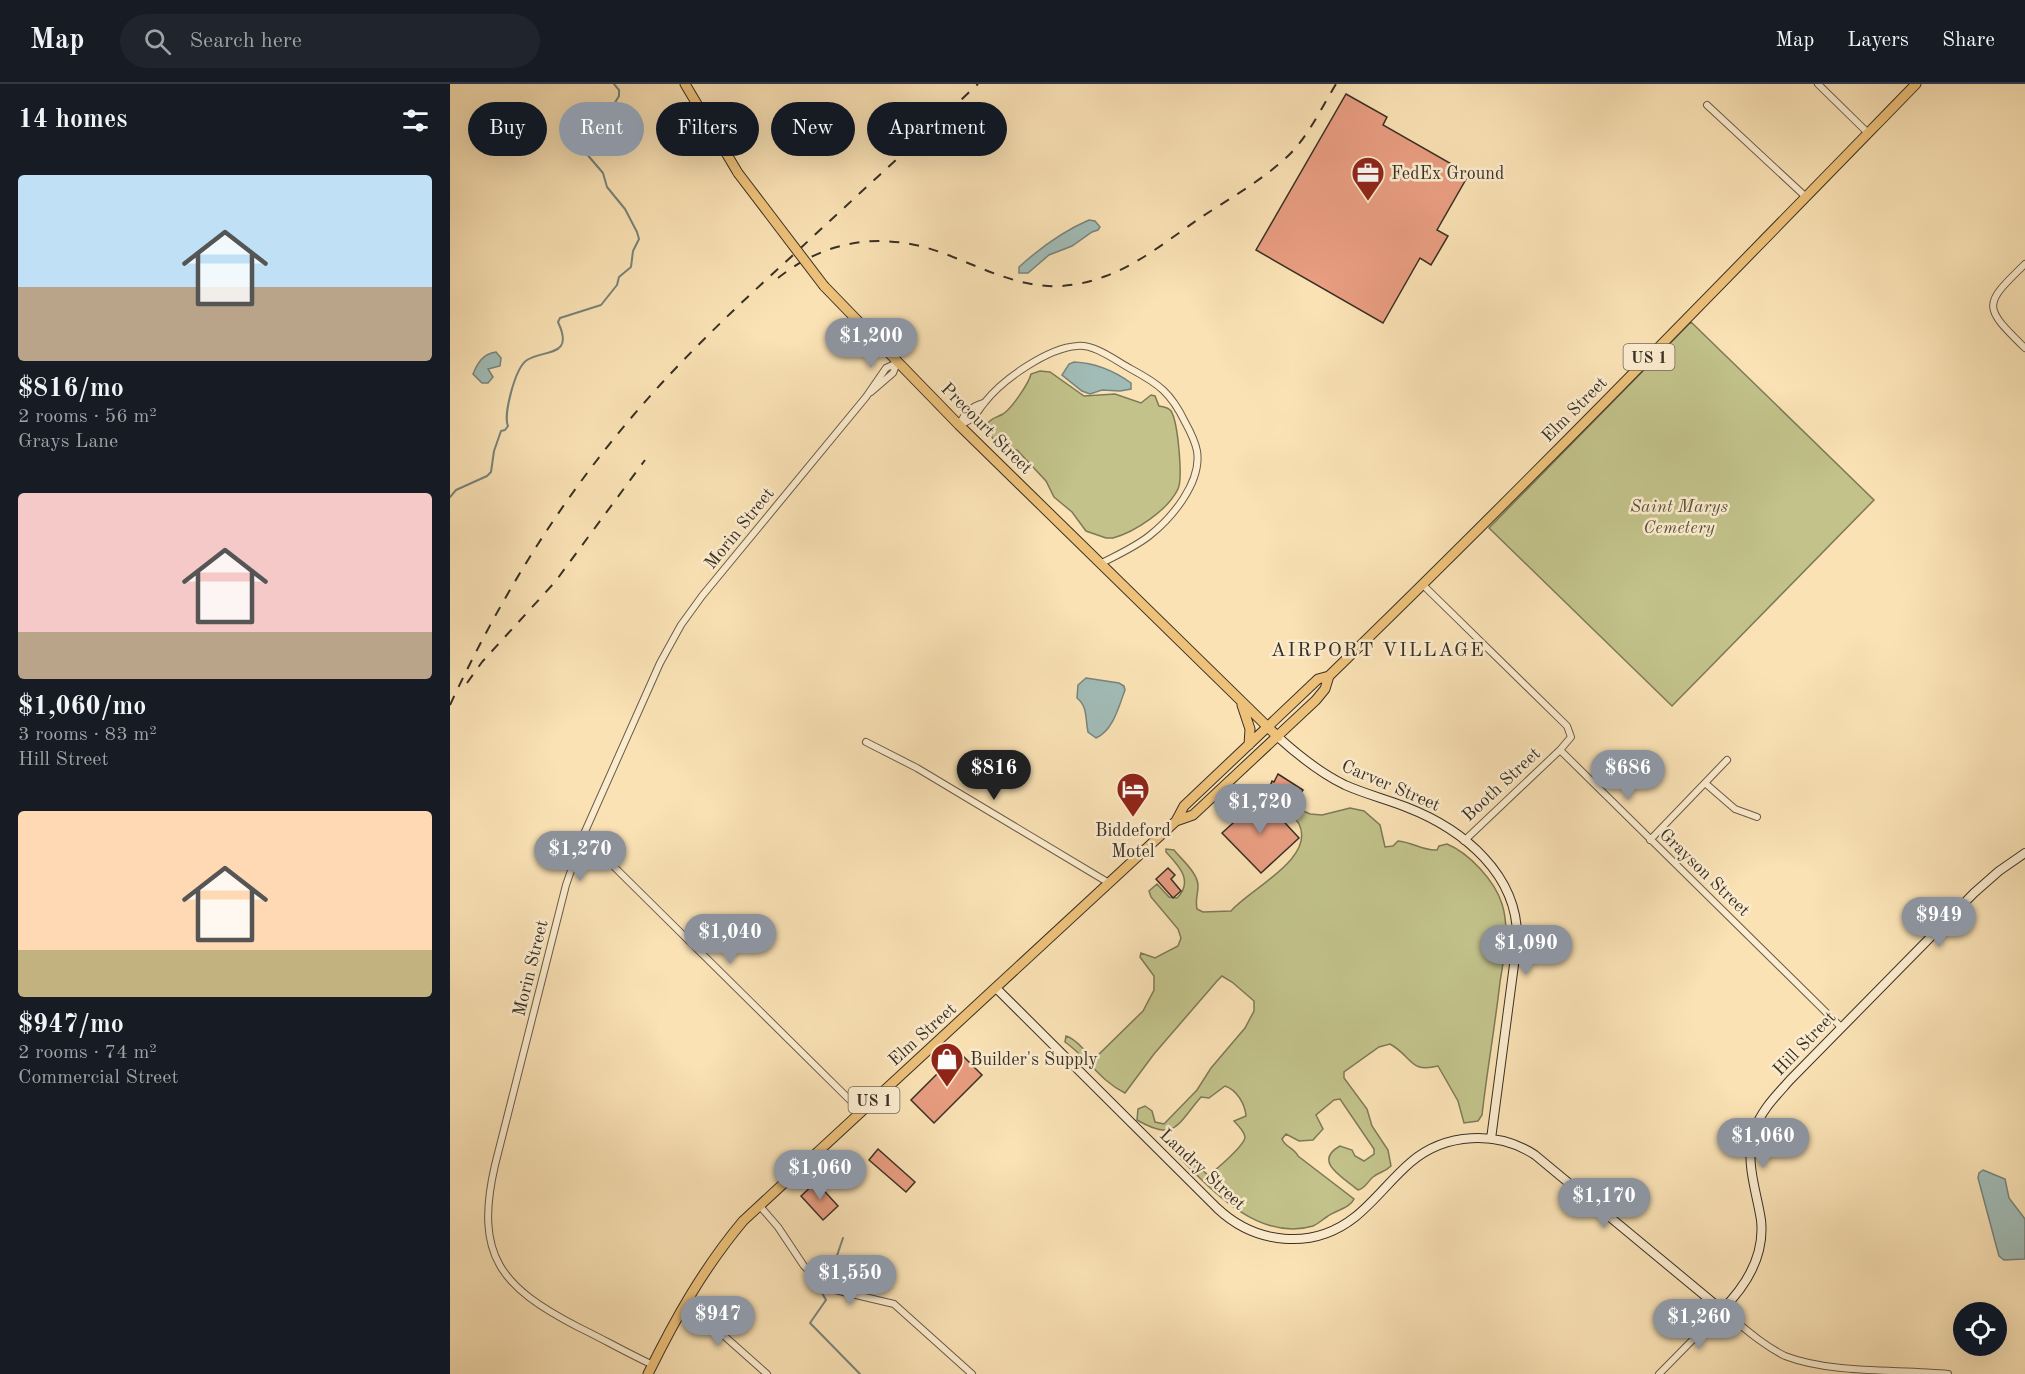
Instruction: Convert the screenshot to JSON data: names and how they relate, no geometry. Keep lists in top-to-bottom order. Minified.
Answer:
{"streets":{"main road":["US 1","Elm Street","Precourt Street"],"street":["Morin Street","Booth Street","Carver Street","Grayson Street","Hill Street","Landry Street"]},"crossings":[["Elm Street","Precourt Street"],["Elm Street","Morin Street"],["Elm Street","Carver Street"],["Elm Street","Landry Street"],["Precourt Street","Morin Street"],["Precourt Street","Carver Street"],["Booth Street","Carver Street"],["Booth Street","Grayson Street"],["Grayson Street","Hill Street"],["Hill Street","Landry Street"]],"districts":["AIRPORT VILLAGE"],"parks":["Saint Marys Cemetery"],"places":{"office":["FedEx Ground"],"hotel":["Biddeford Motel"],"shop":["Builder's Supply"]},"page":{"header":"Map","search":"Search here","nav":["Map","Layers","Share"],"heading":"14 homes","chip":["Buy","Rent","Filters","New","Apartment"],"list":[{"name":"$816/mo","note":"2 rooms · 56 m² · Grays Lane"},{"name":"$1,060/mo","note":"3 rooms · 83 m² · Hill Street"},{"name":"$947/mo","note":"2 rooms · 74 m² · Commercial Street"}],"price":["$1,200","$816","$686","$1,720","$1,270","$949","$1,040","$1,090","$1,060","$1,060","$1,170","$1,550","$947","$1,260"]}}
